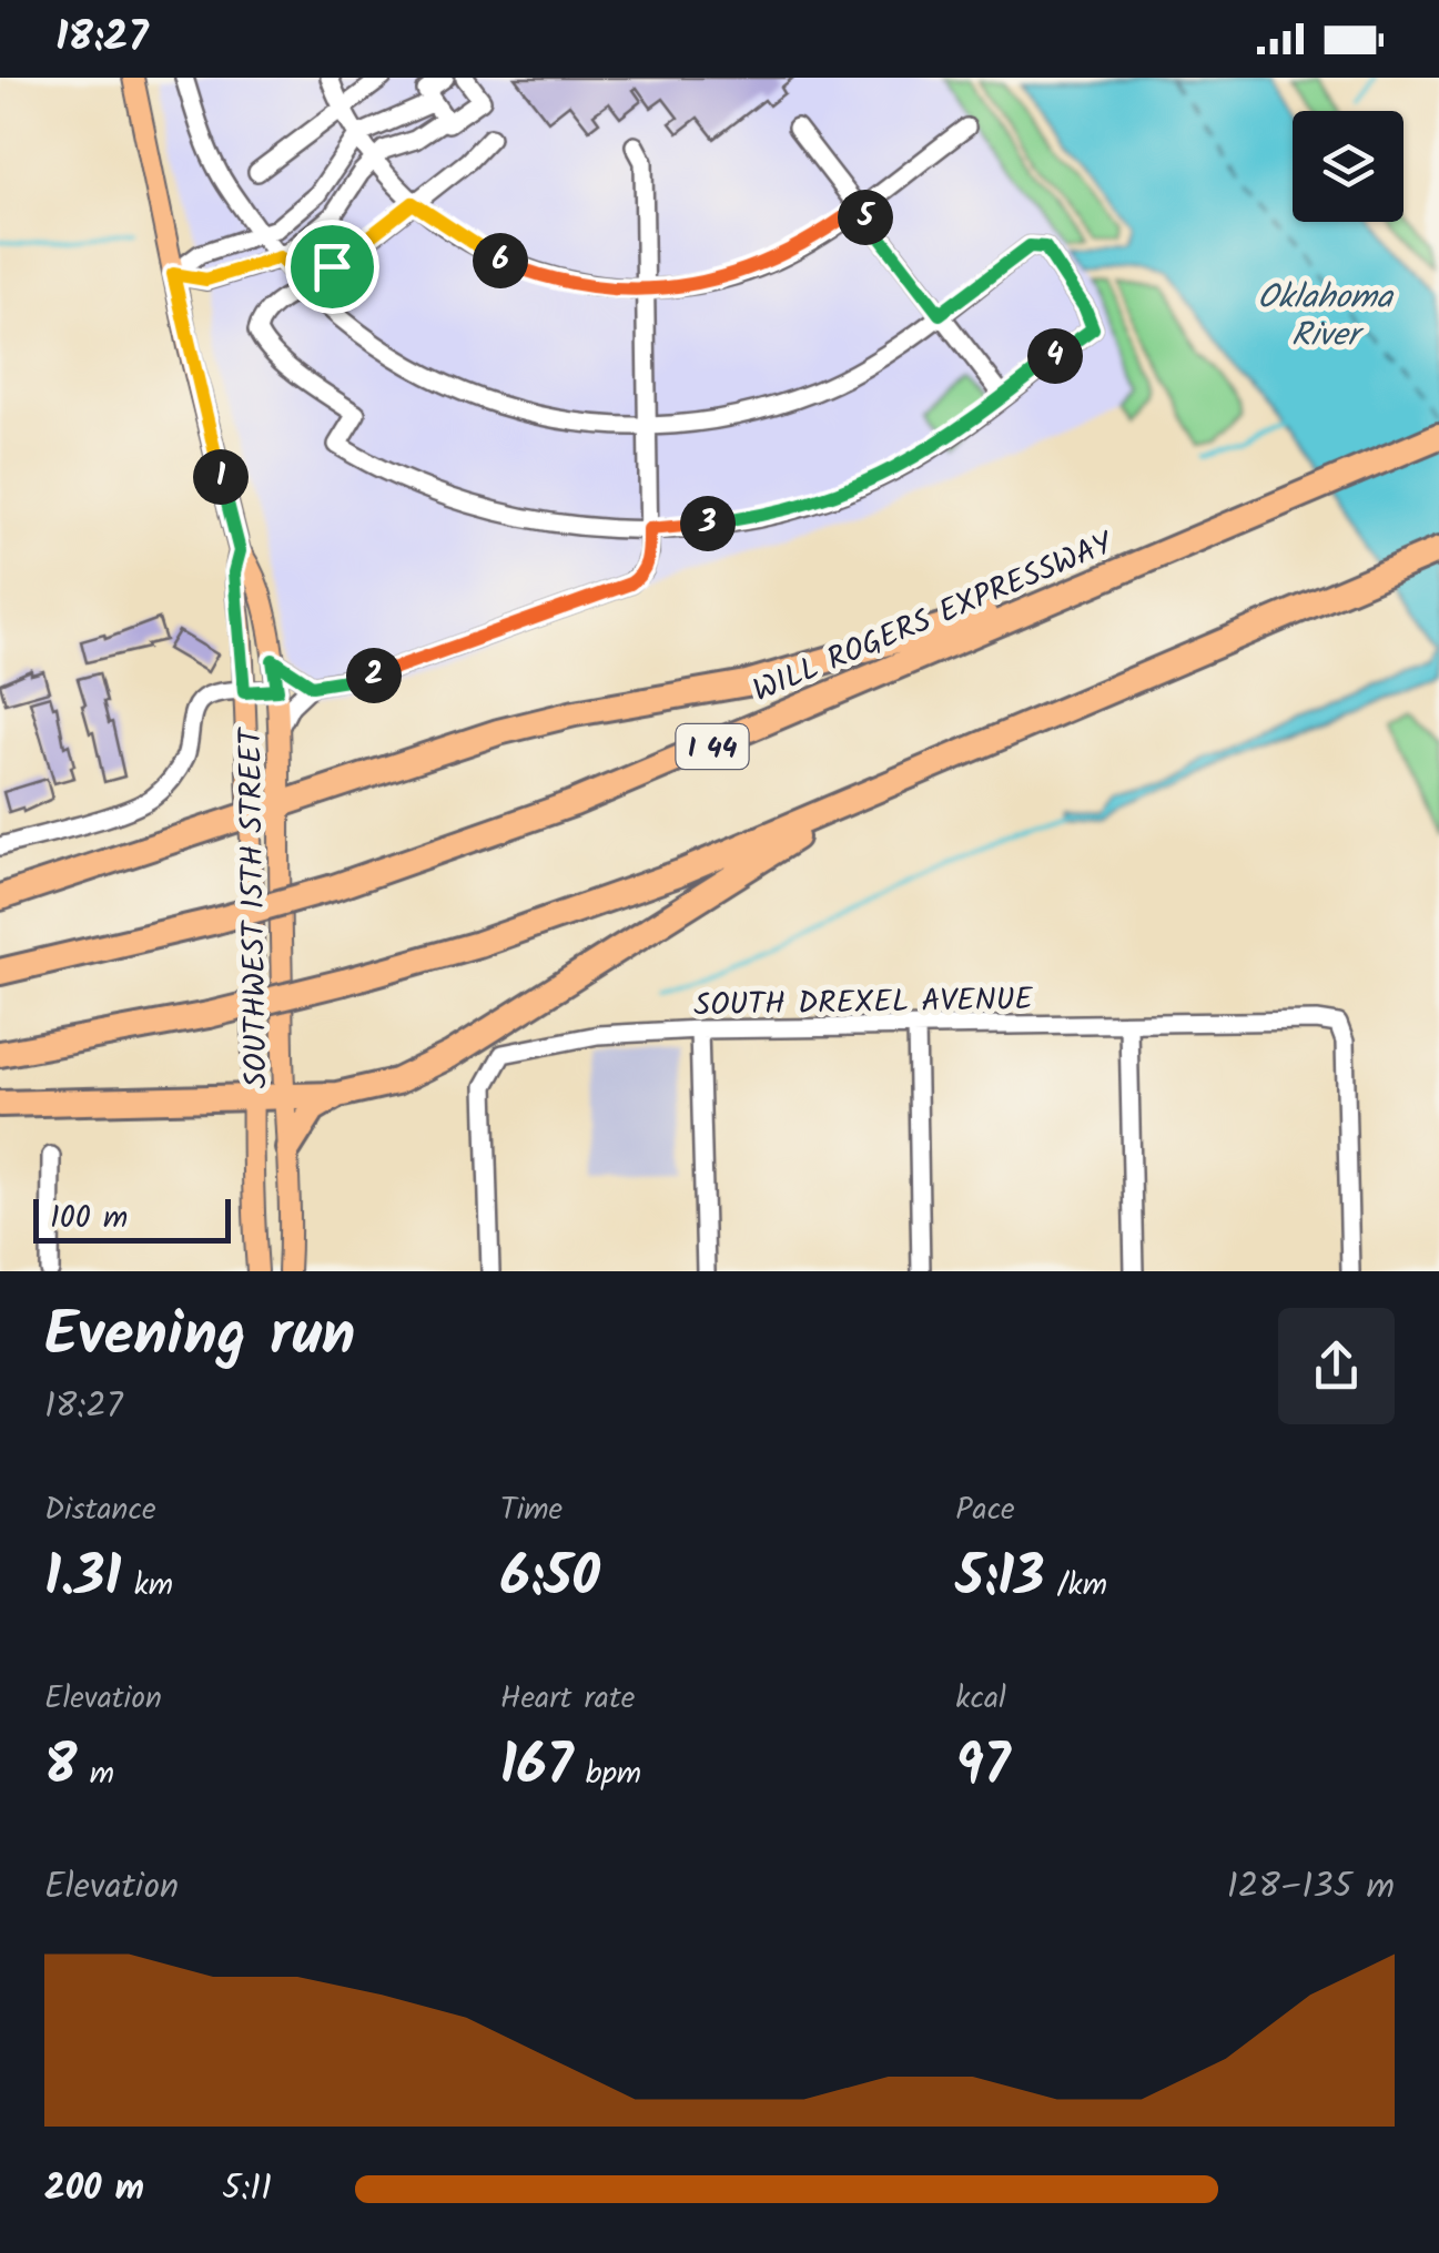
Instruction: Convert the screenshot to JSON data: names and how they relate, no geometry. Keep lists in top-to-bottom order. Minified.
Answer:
{"streets":{"highway":["WILL ROGERS EXPRESSWAY","I 44"],"main road":["SOUTHWEST 15TH STREET"],"street":["SOUTH DREXEL AVENUE"]},"water":["Oklahoma River"],"scale_bar":"100 m","page":{"status":"18:27","pins":["5","6","4","1","3","2"],"scale":"100 m","heading":["Evening run","18:27"],"stats":[["Distance","1.31 km"],["Time","6:50"],["Pace","5:13 /km"],["Elevation","8 m"],["Heart rate","167 bpm"],["kcal","97"]],"chart":["Elevation","128–135 m"],"list":[{"name":"200 m","note":"5:11"}]}}
